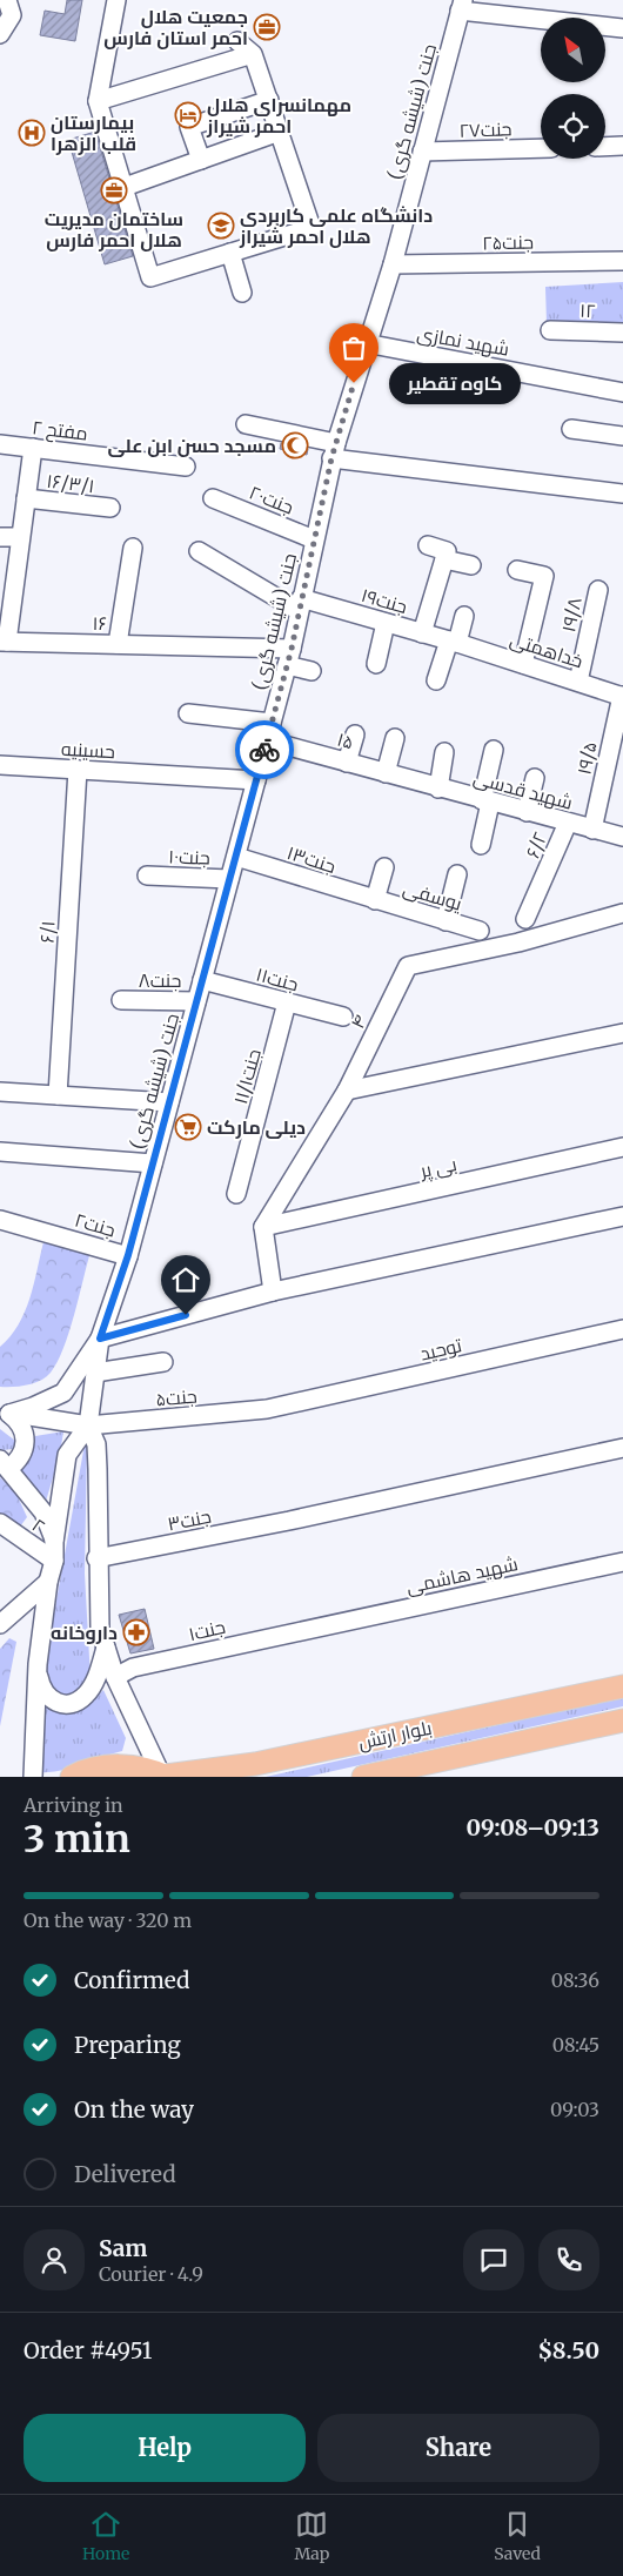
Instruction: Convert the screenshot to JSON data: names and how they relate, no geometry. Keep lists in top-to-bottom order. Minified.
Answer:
{"streets":{"main road":["بلوار ارتش"],"street":["جنت (شیشه گری)","جنت۲۷","جنت۲۵","۱۲","شهید نمازی","مفتح ۲","۱۶/۳/۱","جنت۲۰","جنت۱۹","۱۹/۸","۱۶","خداهمتی","۱۵","حسینیه","۱۹/۵","شهید قدسی","۶/۲","جنت۱۰","جنت۱۳","یوسفی","۶/۱","جنت۱۱","جنت۸","۴","جنت۱۱/۱","بی پر","جنت۲","توحید","جنت۵","جنت۳","۲","شهید هاشمی","جنت۱"]},"crossings":[["جنت (شیشه گری)","جنت۲۷"],["جنت (شیشه گری)","جنت۲۵"],["جنت (شیشه گری)","شهید نمازی"],["جنت (شیشه گری)","جنت۲۰"],["جنت (شیشه گری)","جنت۱۹"],["جنت (شیشه گری)","۱۶"],["جنت (شیشه گری)","۱۵"],["جنت (شیشه گری)","حسینیه"],["جنت (شیشه گری)","جنت۱۰"],["جنت (شیشه گری)","جنت۱۳"],["جنت (شیشه گری)","جنت۱۱"],["جنت (شیشه گری)","جنت۸"],["جنت (شیشه گری)","جنت۲"],["جنت (شیشه گری)","جنت۵"],["جنت۱۹","خداهمتی"],["۱۹/۸","خداهمتی"],["خداهمتی","۱۹/۵"],["۱۵","شهید قدسی"],["حسینیه","۶/۱"],["۱۹/۵","شهید قدسی"],["شهید قدسی","۶/۲"],["جنت۱۳","یوسفی"],["جنت۱۱","جنت۱۱/۱"],["۴","بی پر"],["توحید","جنت۵"],["شهید هاشمی","جنت۱"]],"places":{"office":["جمعیت هلال احمر استان فارس","ساختمان مدیریت هلال احمر فارس"],"hotel":["مهمانسرای هلال احمر شیراز"],"hospital":["بیمارستان قلب الزهرا"],"school or university":["دانشگاه علمی کاربردی هلال احمر شیراز"],"other":["کاوه تقطیر"],"mosque":["مسجد حسن ابن علی"],"supermarket":["دیلی مارکت"],"pharmacy":["داروخانه"]},"north":"top left","page":{"bubble":"کاوه تقطیر","heading":["3 min","Arriving in","09:08–09:13"],"panel":["Sam","Courier · 4.9","Order #4951","$8.50"],"bar":"On the way · 320 m","list":[["Confirmed","08:36"],["Preparing","08:45"],["On the way","09:03"],"Delivered"],"buttons":["Help","Share"],"tabs":["Home","Map","Saved"]}}
